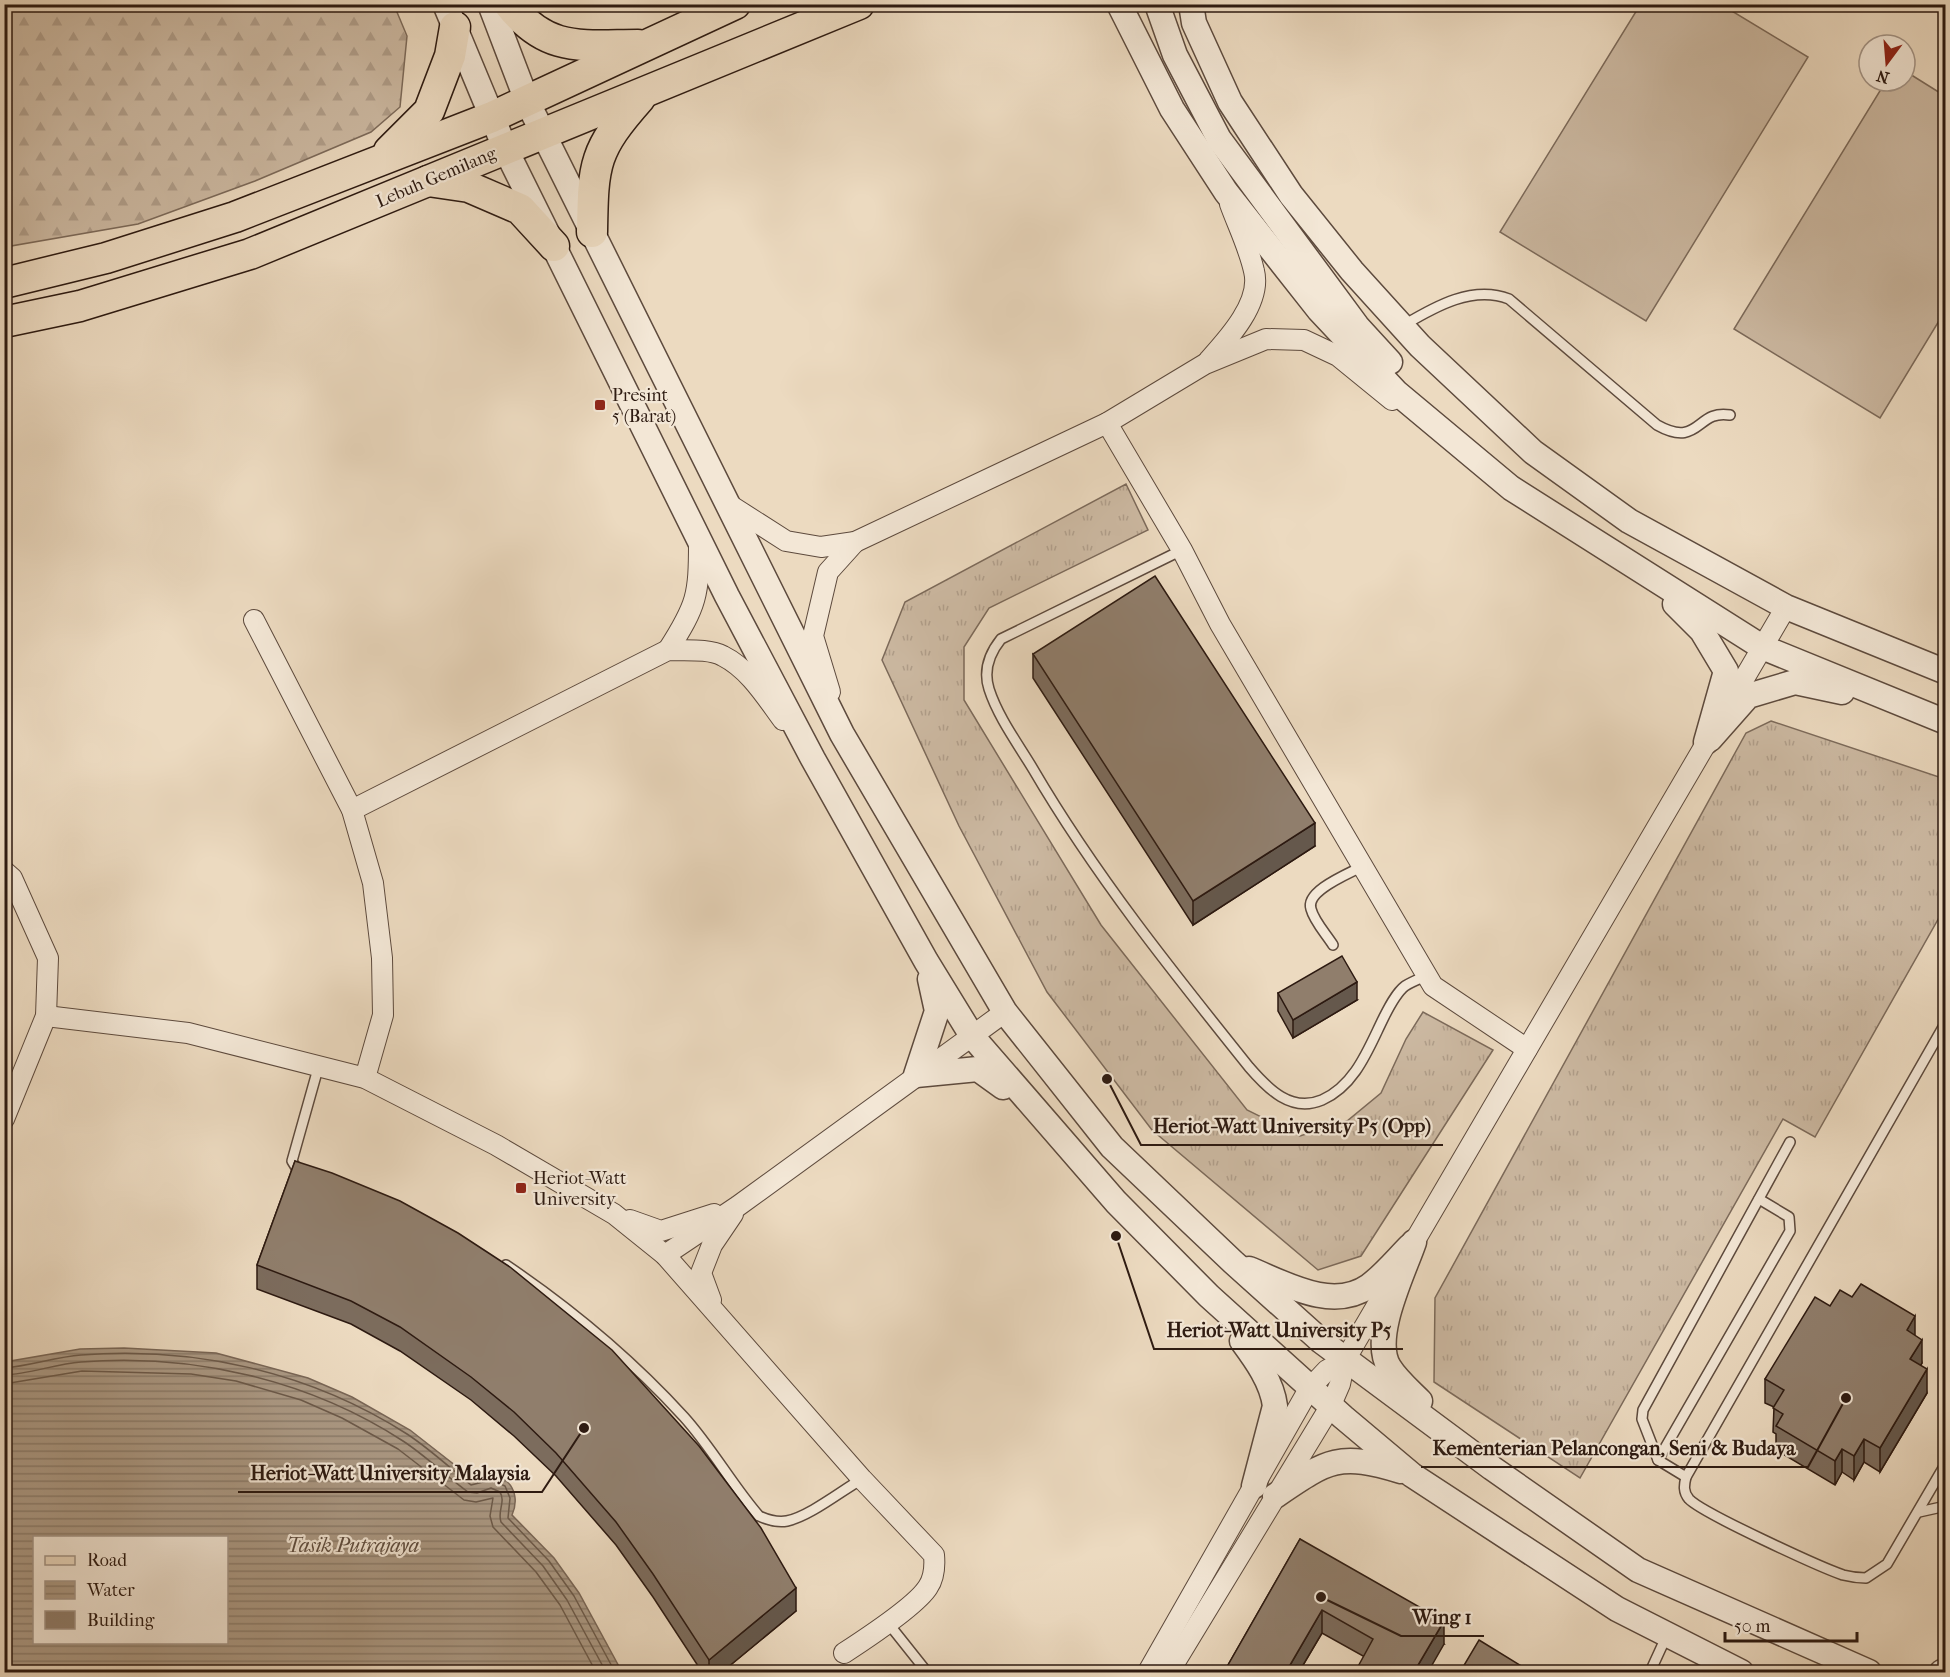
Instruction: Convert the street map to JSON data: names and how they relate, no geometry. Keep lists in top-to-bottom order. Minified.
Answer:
{"streets":{"main road":["Lebuh Gemilang"]},"water":["Tasik Putrajaya"],"places":{"transit":["Presint 5 (Barat)","Heriot-Watt University"],"other":["Heriot-Watt University P5 (Opp)","Heriot-Watt University P5","Kementerian Pelancongan, Seni & Budaya","Heriot-Watt University Malaysia","Wing 1"]},"legend":["Road","Water","Building"],"scale_bar":"50 m","north":"bottom"}
